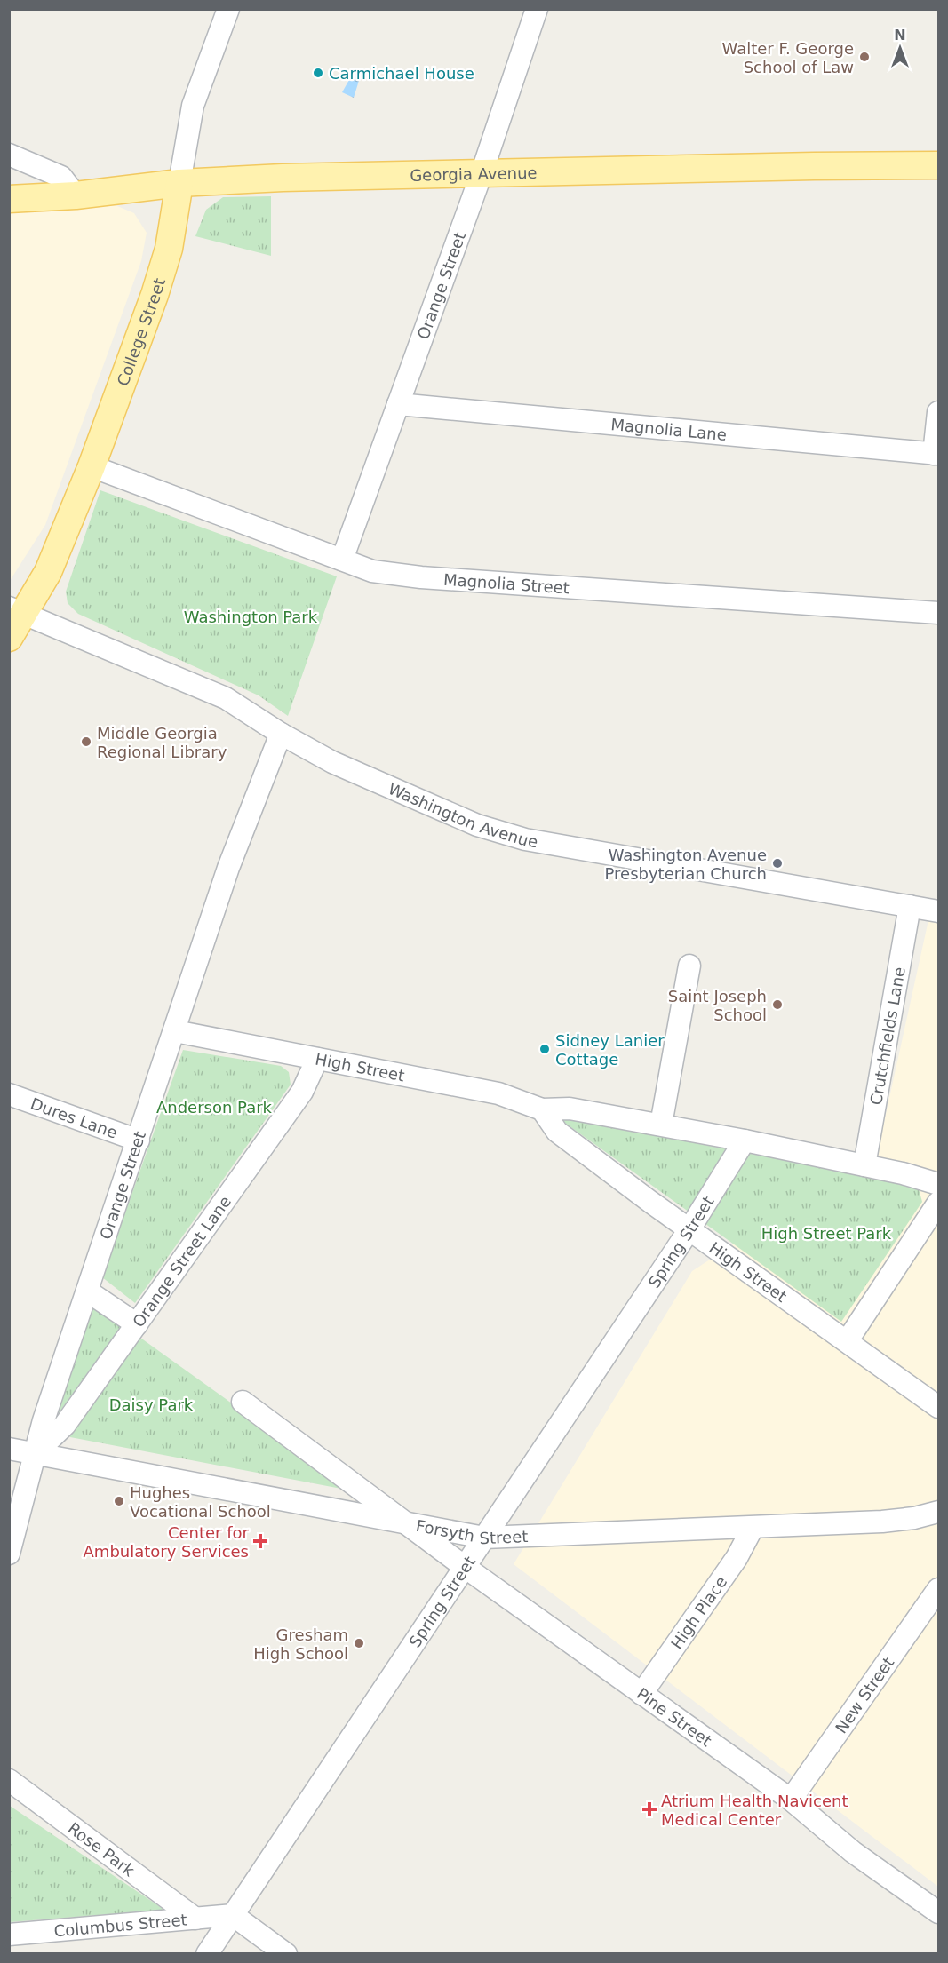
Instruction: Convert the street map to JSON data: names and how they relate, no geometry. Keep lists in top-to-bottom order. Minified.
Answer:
{"streets":{"main road":["Georgia Avenue","College Street"],"street":["Orange Street","Magnolia Lane","Magnolia Street","Washington Avenue","Crutchfields Lane","High Street","Dures Lane","Spring Street","Orange Street Lane","Forsyth Street","High Place","New Street","Pine Street","Rose Park","Columbus Street"]},"crossings":[["Georgia Avenue","Orange Street"],["Georgia Avenue","College Street"],["Orange Street","Magnolia Lane"],["Orange Street","Magnolia Street"],["Orange Street","Washington Avenue"],["Orange Street","High Street"],["Orange Street","Dures Lane"],["Orange Street","Orange Street Lane"],["Orange Street","Forsyth Street"],["College Street","Magnolia Street"],["College Street","Washington Avenue"],["Washington Avenue","Crutchfields Lane"],["Crutchfields Lane","High Street"],["High Street","Spring Street"],["High Street","Orange Street Lane"],["Spring Street","Forsyth Street"],["Spring Street","Pine Street"],["Spring Street","Columbus Street"],["Orange Street Lane","Forsyth Street"],["Forsyth Street","High Place"],["Forsyth Street","Pine Street"],["High Place","Pine Street"],["New Street","Pine Street"],["Rose Park","Columbus Street"]],"parks":["Washington Park","Anderson Park","High Street Park","Daisy Park"],"places":{"other":["Walter F. George School of Law","Carmichael House","Middle Georgia Regional Library","Washington Avenue Presbyterian Church","Saint Joseph School","Sidney Lanier Cottage","Hughes Vocational School","Gresham High School"],"health":["Center for Ambulatory Services","Atrium Health Navicent Medical Center"]},"north":"top"}
